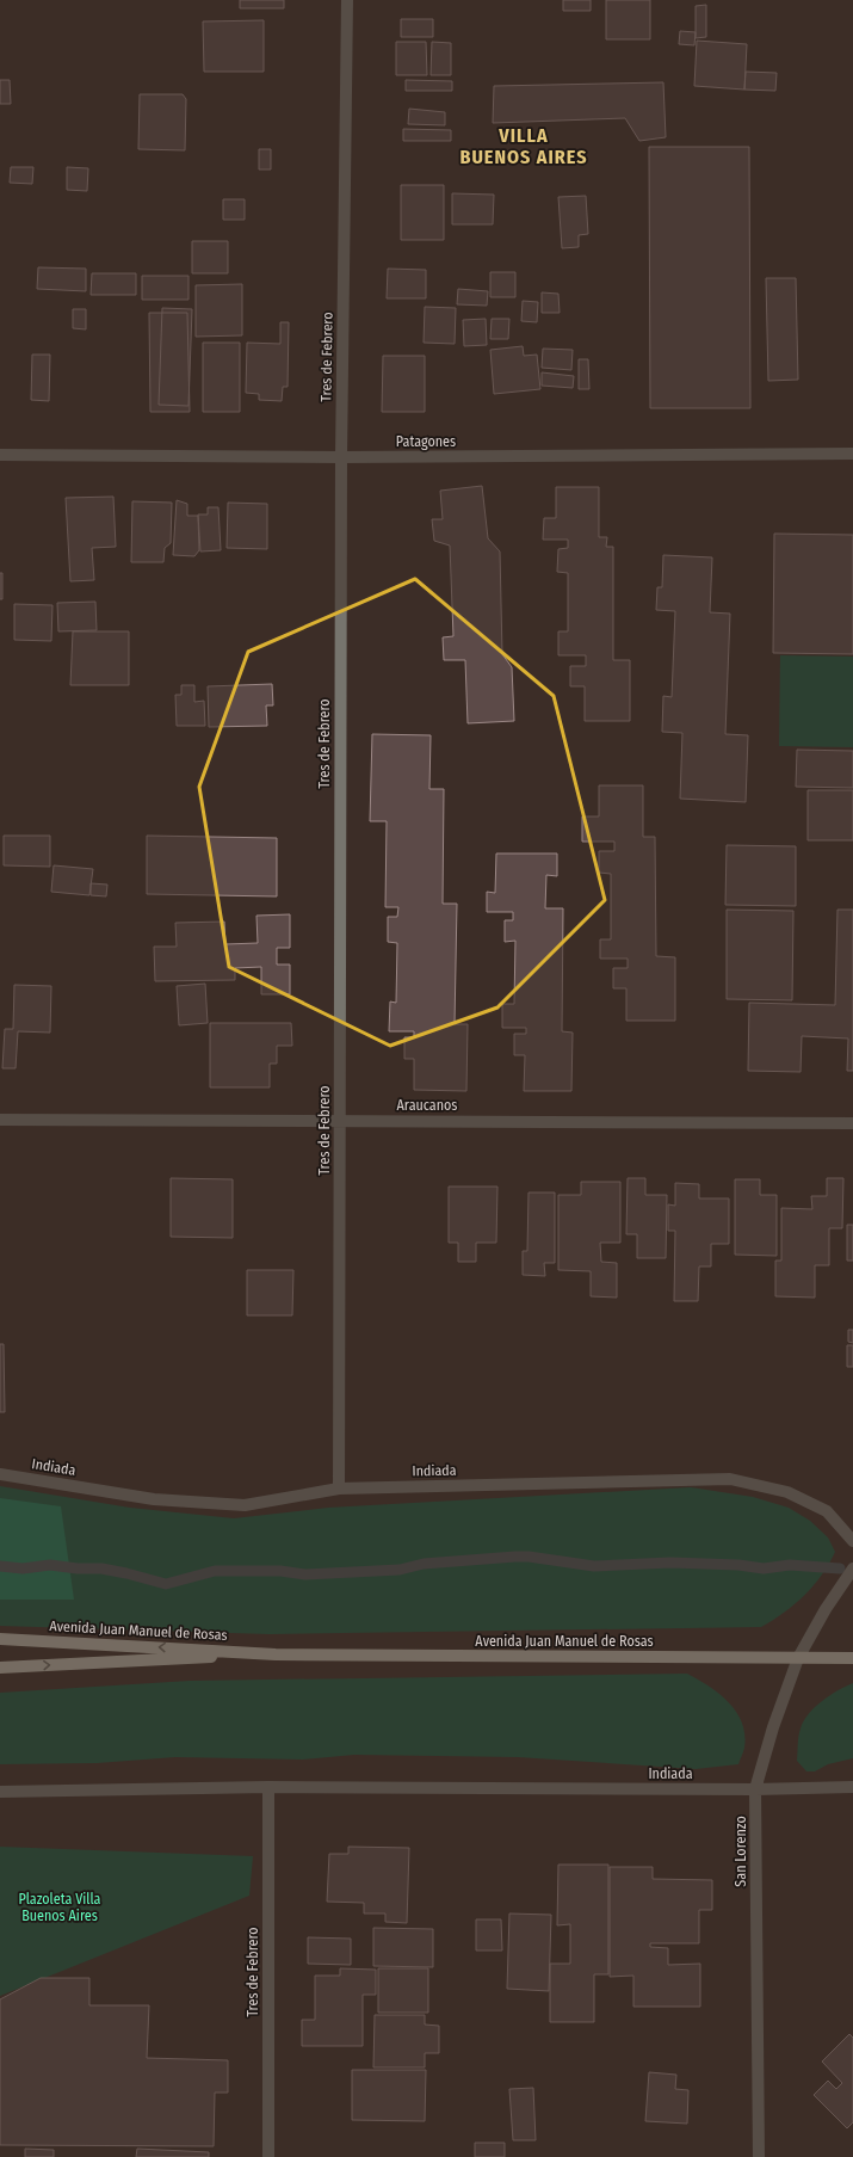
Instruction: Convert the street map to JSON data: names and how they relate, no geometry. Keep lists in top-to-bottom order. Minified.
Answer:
{"streets":{"main road":["Avenida Juan Manuel de Rosas"],"street":["Tres de Febrero","Patagones","Araucanos","Indiada","San Lorenzo"]},"crossings":[["Tres de Febrero","Patagones"],["Tres de Febrero","Araucanos"],["Tres de Febrero","Indiada"],["Indiada","San Lorenzo"],["Avenida Juan Manuel de Rosas","San Lorenzo"]],"districts":["VILLA BUENOS AIRES"],"parks":["Plazoleta Villa Buenos Aires"]}
